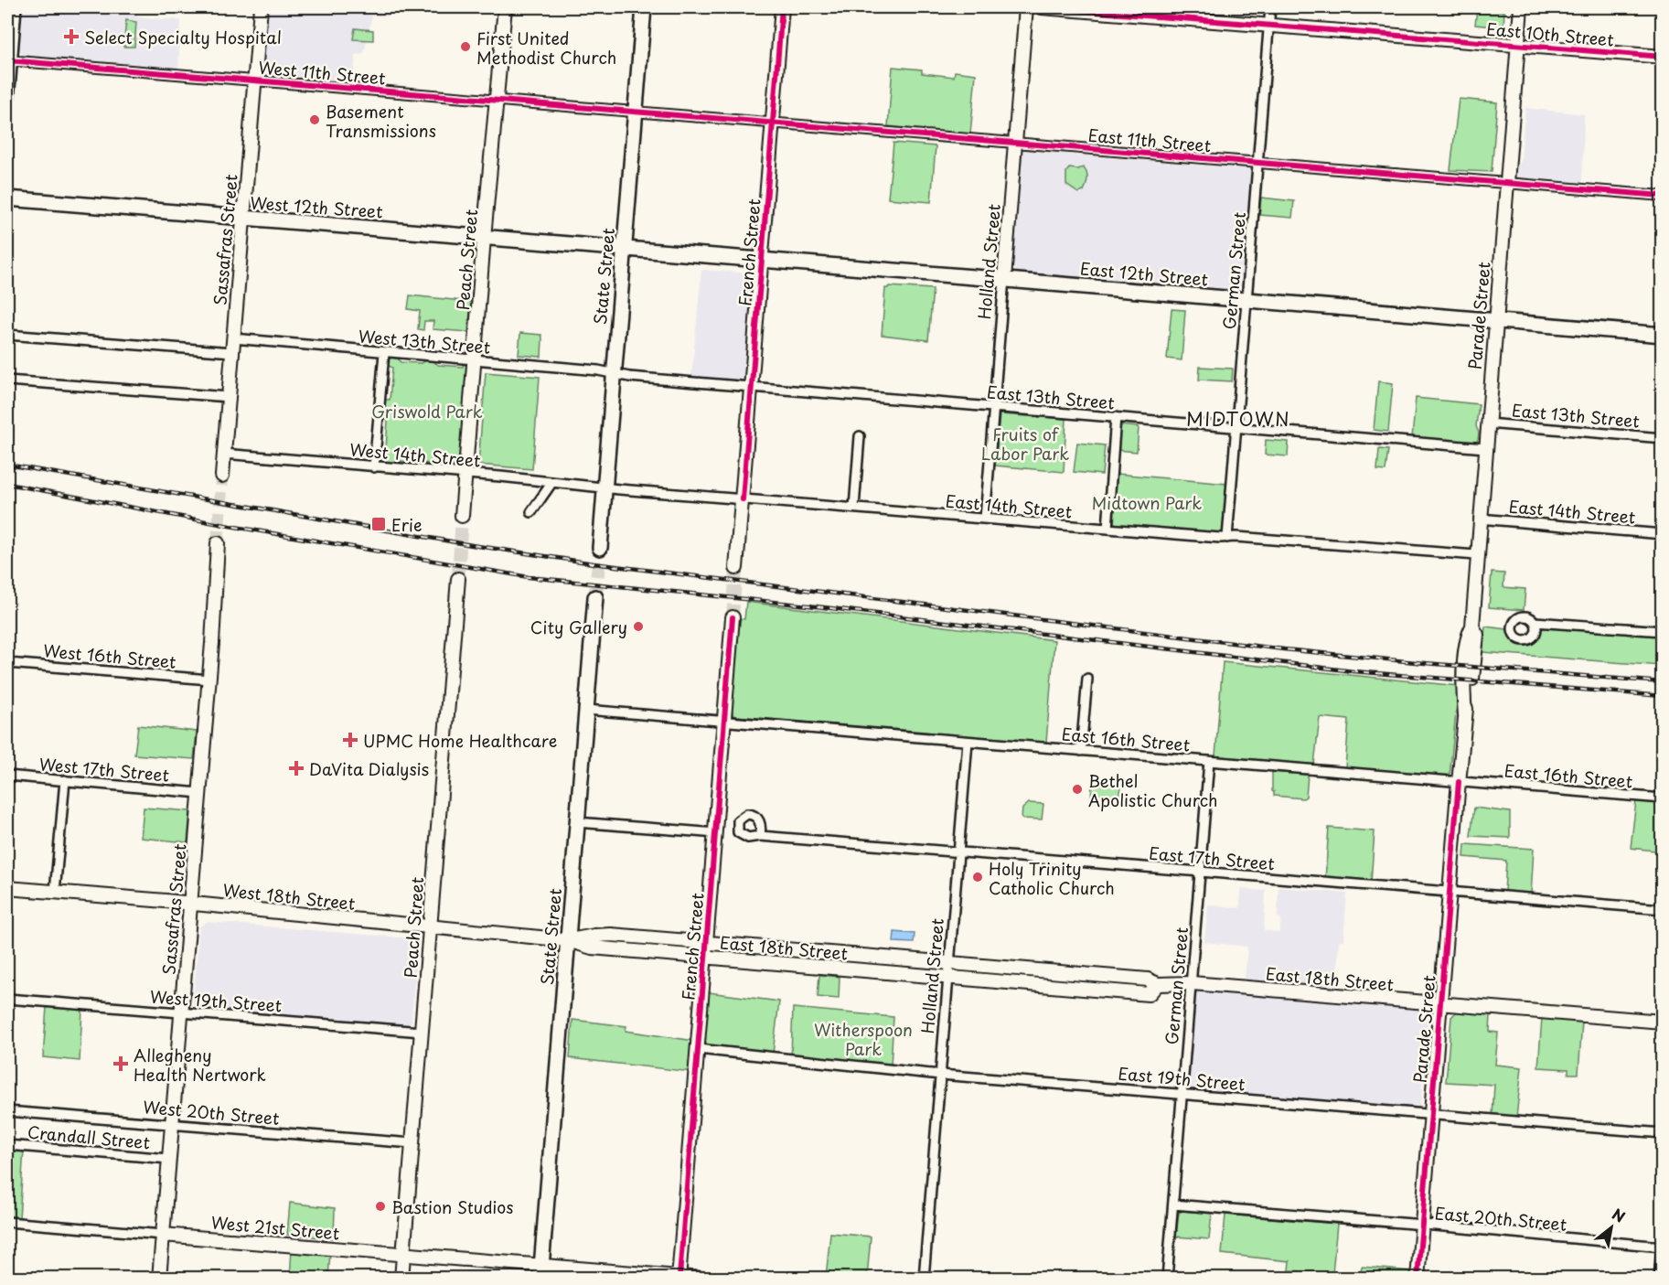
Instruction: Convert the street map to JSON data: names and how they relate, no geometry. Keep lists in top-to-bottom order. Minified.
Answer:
{"streets":{"main road":["East 10th Street","West 12th Street","Sassafras Street","French Street","Peach Street","Holland Street","East 12th Street","State Street","Parade Street","West 18th Street","East 18th Street","West 21st Street"],"street":["West 11th Street","East 11th Street","German Street","West 13th Street","East 13th Street","West 14th Street","East 14th Street","West 16th Street","East 16th Street","West 17th Street","East 17th Street","West 19th Street","East 19th Street","West 20th Street","Crandall Street","East 20th Street"]},"crossings":[["East 10th Street","German Street"],["East 10th Street","Parade Street"],["West 11th Street","East 11th Street"],["West 11th Street","Sassafras Street"],["West 11th Street","Peach Street"],["West 11th Street","State Street"],["East 11th Street","French Street"],["East 11th Street","Holland Street"],["East 11th Street","German Street"],["East 11th Street","State Street"],["East 11th Street","Parade Street"],["West 12th Street","Sassafras Street"],["West 12th Street","Peach Street"],["West 12th Street","East 12th Street"],["West 12th Street","State Street"],["Sassafras Street","West 13th Street"],["Sassafras Street","West 14th Street"],["Sassafras Street","West 16th Street"],["Sassafras Street","West 17th Street"],["Sassafras Street","West 18th Street"],["Sassafras Street","West 19th Street"],["Sassafras Street","West 20th Street"],["Sassafras Street","Crandall Street"],["Sassafras Street","West 21st Street"],["French Street","East 12th Street"],["French Street","East 13th Street"],["French Street","East 14th Street"],["French Street","East 16th Street"],["French Street","East 18th Street"],["French Street","East 19th Street"],["French Street","West 21st Street"],["Peach Street","West 13th Street"],["Peach Street","West 14th Street"],["Peach Street","West 18th Street"],["Peach Street","West 19th Street"],["Peach Street","West 20th Street"],["Peach Street","West 21st Street"],["Holland Street","East 12th Street"],["Holland Street","East 13th Street"],["Holland Street","East 14th Street"],["Holland Street","East 16th Street"],["Holland Street","East 17th Street"],["Holland Street","East 18th Street"],["Holland Street","East 19th Street"],["German Street","East 12th Street"],["German Street","East 13th Street"],["German Street","East 14th Street"],["German Street","East 16th Street"],["German Street","East 17th Street"],["German Street","East 18th Street"],["German Street","East 19th Street"],["German Street","East 20th Street"],["East 12th Street","State Street"],["East 12th Street","Parade Street"],["State Street","West 13th Street"],["State Street","East 13th Street"],["State Street","West 14th Street"],["State Street","East 14th Street"],["State Street","East 16th Street"],["State Street","West 18th Street"],["State Street","East 18th Street"],["State Street","West 21st Street"],["Parade Street","East 13th Street"],["Parade Street","East 14th Street"],["Parade Street","East 16th Street"],["Parade Street","East 17th Street"],["Parade Street","East 18th Street"],["Parade Street","East 19th Street"],["Parade Street","East 20th Street"],["West 13th Street","East 13th Street"],["West 14th Street","East 14th Street"],["West 18th Street","East 18th Street"]],"districts":["MIDTOWN"],"parks":["Griswold Park","Fruits of Labor Park","Midtown Park","Witherspoon Park"],"places":{"health":["Select Specialty Hospital","UPMC Home Healthcare","DaVita Dialysis","Allegheny Health Nertwork"],"other":["First United Methodist Church","Basement Transmissions","City Gallery","Bethel Apolistic Church","Holy Trinity Catholic Church","Bastion Studios"],"transit":["Erie"]},"north":"top right"}
